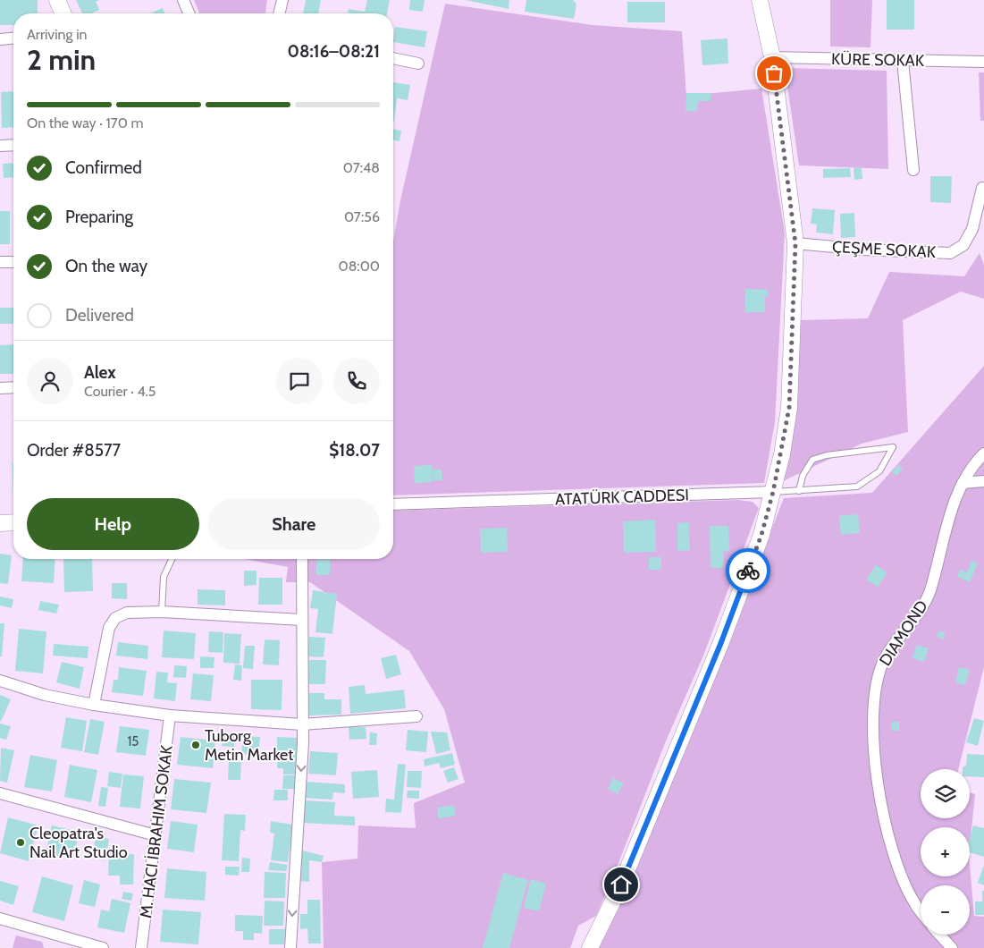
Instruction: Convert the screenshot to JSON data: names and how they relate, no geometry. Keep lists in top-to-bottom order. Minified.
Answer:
{"streets":{"street":["KÜRE SOKAK","ÇEŞME SOKAK","ATATÜRK CADDESI","DIAMOND"]},"places":["Tuborg Metin Market","Cleopatra's Nail Art Studio"],"house_numbers":["15"],"page":{"heading":["2 min","Arriving in","08:16–08:21"],"panel":["Alex","Courier · 4.5","Order #8577","$18.07"],"bar":"On the way · 170 m","list":[["Confirmed","07:48"],["Preparing","07:56"],["On the way","08:00"],"Delivered"],"buttons":["Help","Share"],"map_buttons":["+","−"]}}
